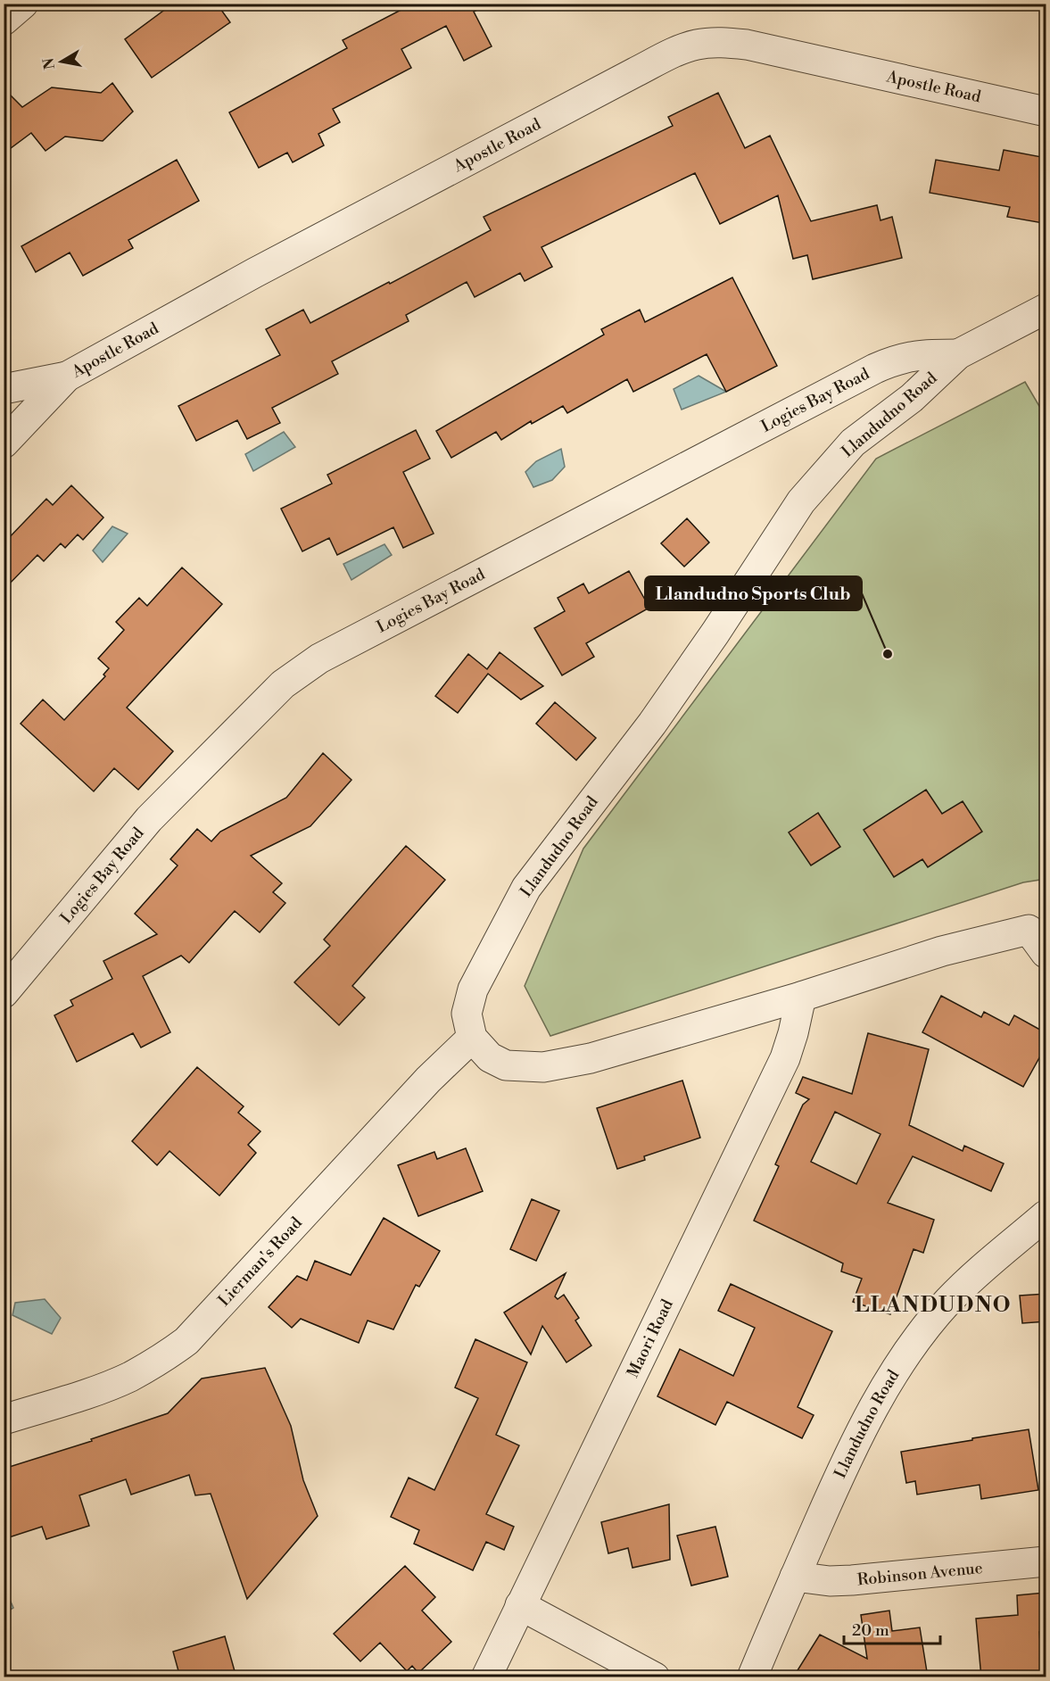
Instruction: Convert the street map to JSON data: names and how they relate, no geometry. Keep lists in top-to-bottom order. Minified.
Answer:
{"streets":{"street":["Apostle Road","Logies Bay Road","Llandudno Road","Lierman's Road","Maori Road","Robinson Avenue"]},"crossings":[["Logies Bay Road","Llandudno Road"],["Llandudno Road","Lierman's Road"],["Llandudno Road","Robinson Avenue"]],"districts":["LLANDUDNO"],"places":["Llandudno Sports Club"],"scale_bar":"20 m","north":"left"}
